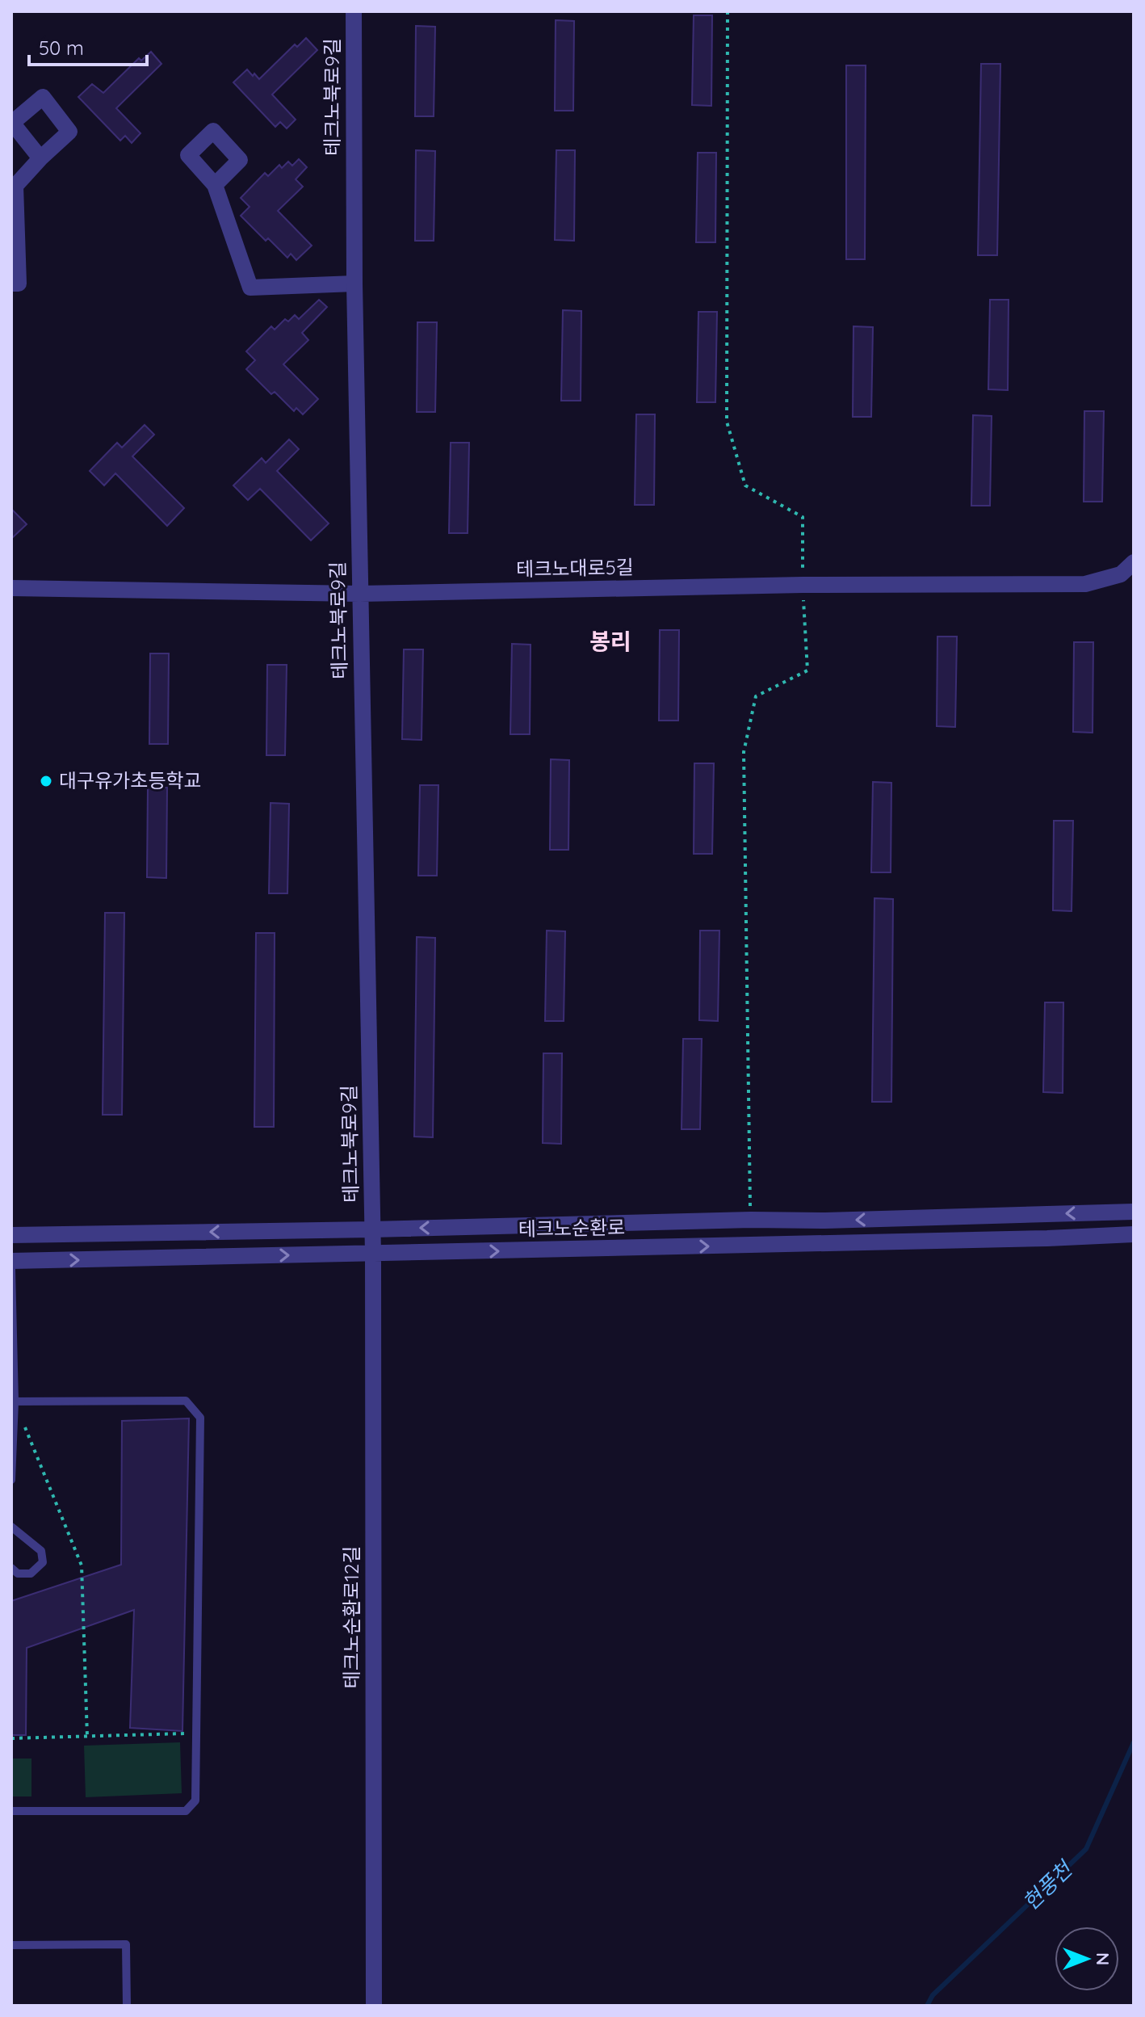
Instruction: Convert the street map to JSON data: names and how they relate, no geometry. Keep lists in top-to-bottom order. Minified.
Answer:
{"streets":{"street":["테크노북로9길","테크노대로5길","테크노순환로","테크노순환로12길"]},"crossings":[["테크노북로9길","테크노대로5길"],["테크노북로9길","테크노순환로"],["테크노북로9길","테크노순환로12길"],["테크노순환로","테크노순환로12길"]],"districts":["봉리"],"water":["현풍천"],"places":["대구유가초등학교"],"scale_bar":"50 m","north":"right"}
